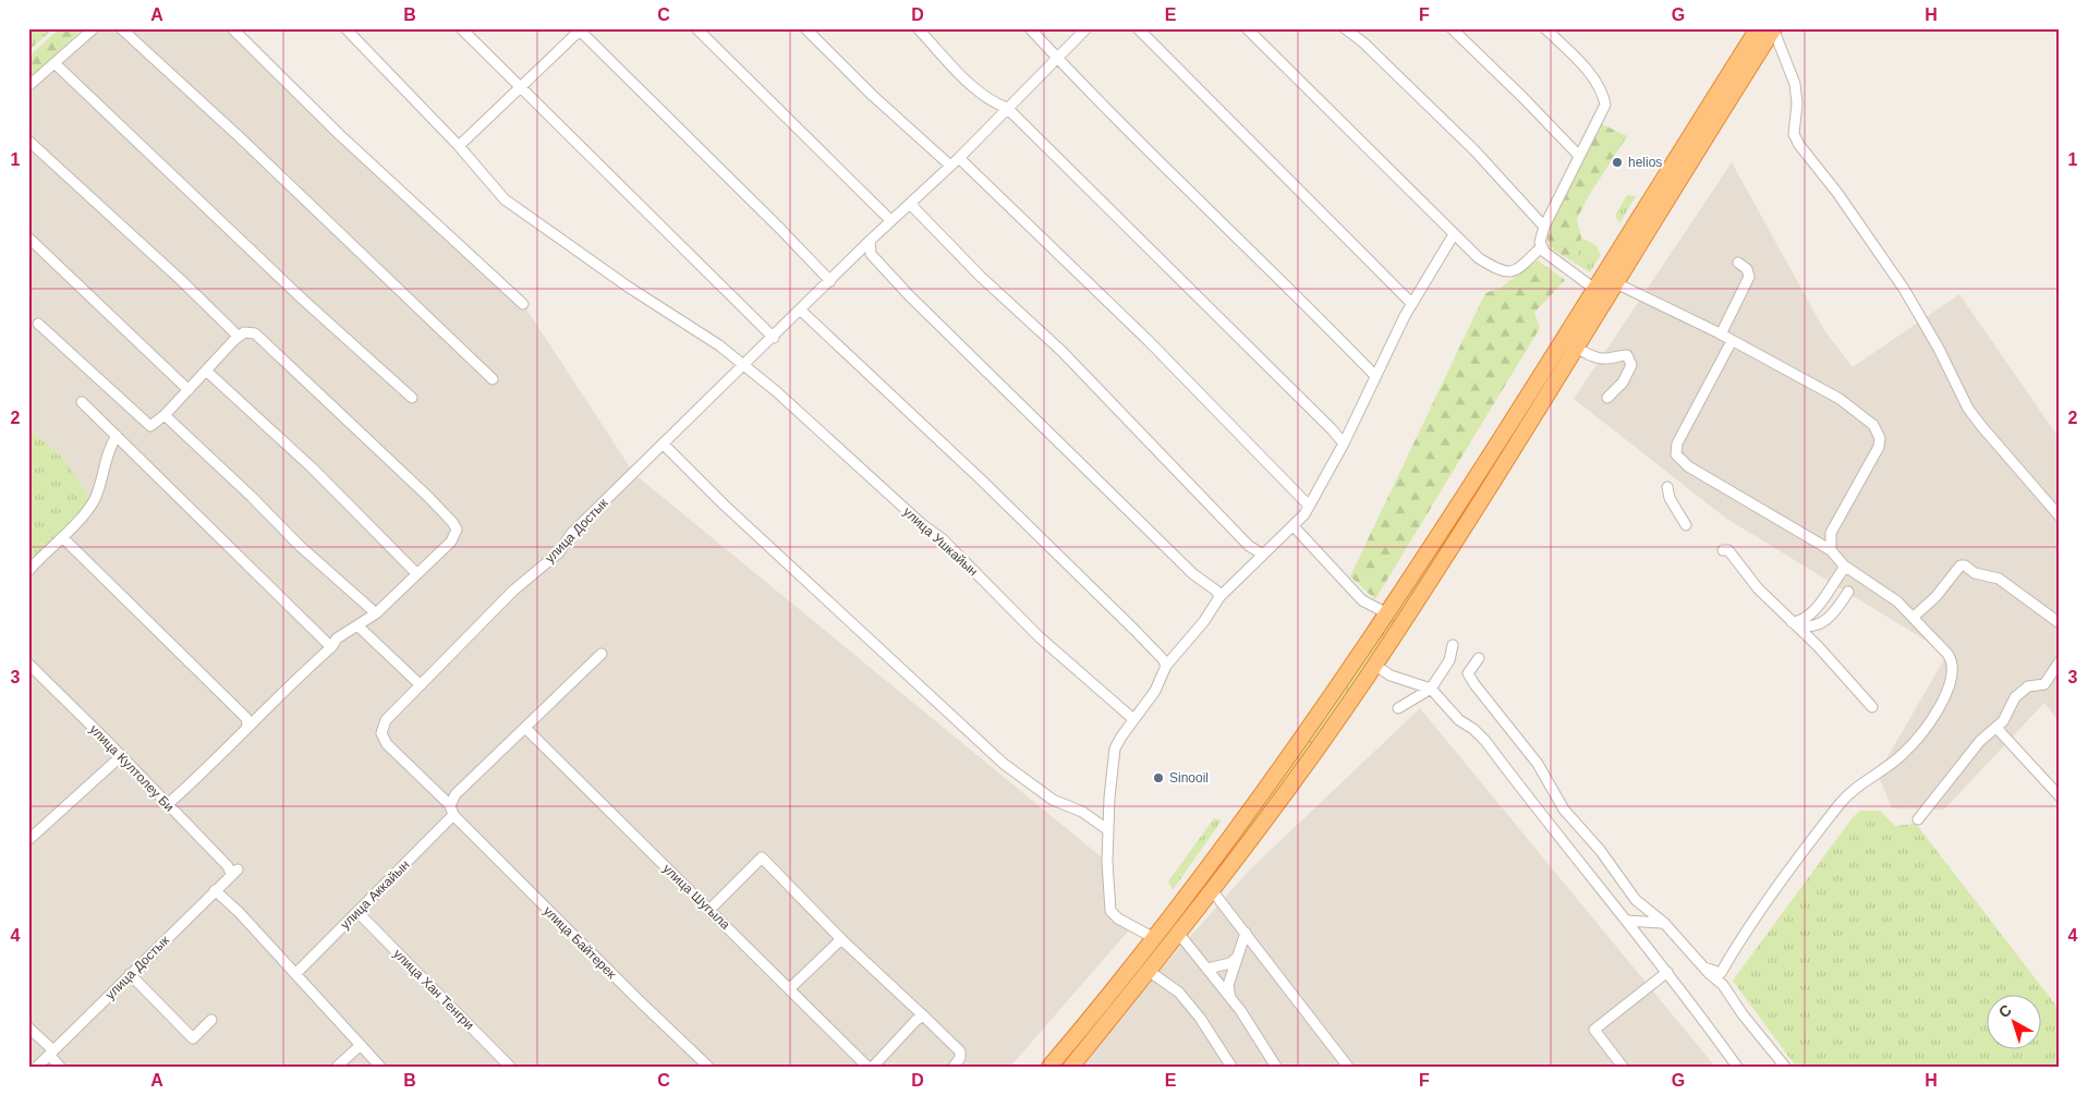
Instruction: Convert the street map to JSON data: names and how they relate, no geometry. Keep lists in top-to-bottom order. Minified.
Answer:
{"streets":{"street":["улица Достык","улица Ушкайын","улица Култолеу Би","улица Аккайын","улица Шугыла","улица Байтерек","улица Хан Тенгри"]},"crossings":[["улица Достык","улица Ушкайын"],["улица Достык","улица Култолеу Би"],["улица Аккайын","улица Байтерек"],["улица Аккайын","улица Хан Тенгри"]],"places":["helios","Sinooil"],"north":"top left","grid":{"columns":["A","B","C","D","E","F","G","H"],"rows":["1","2","3","4"]}}
